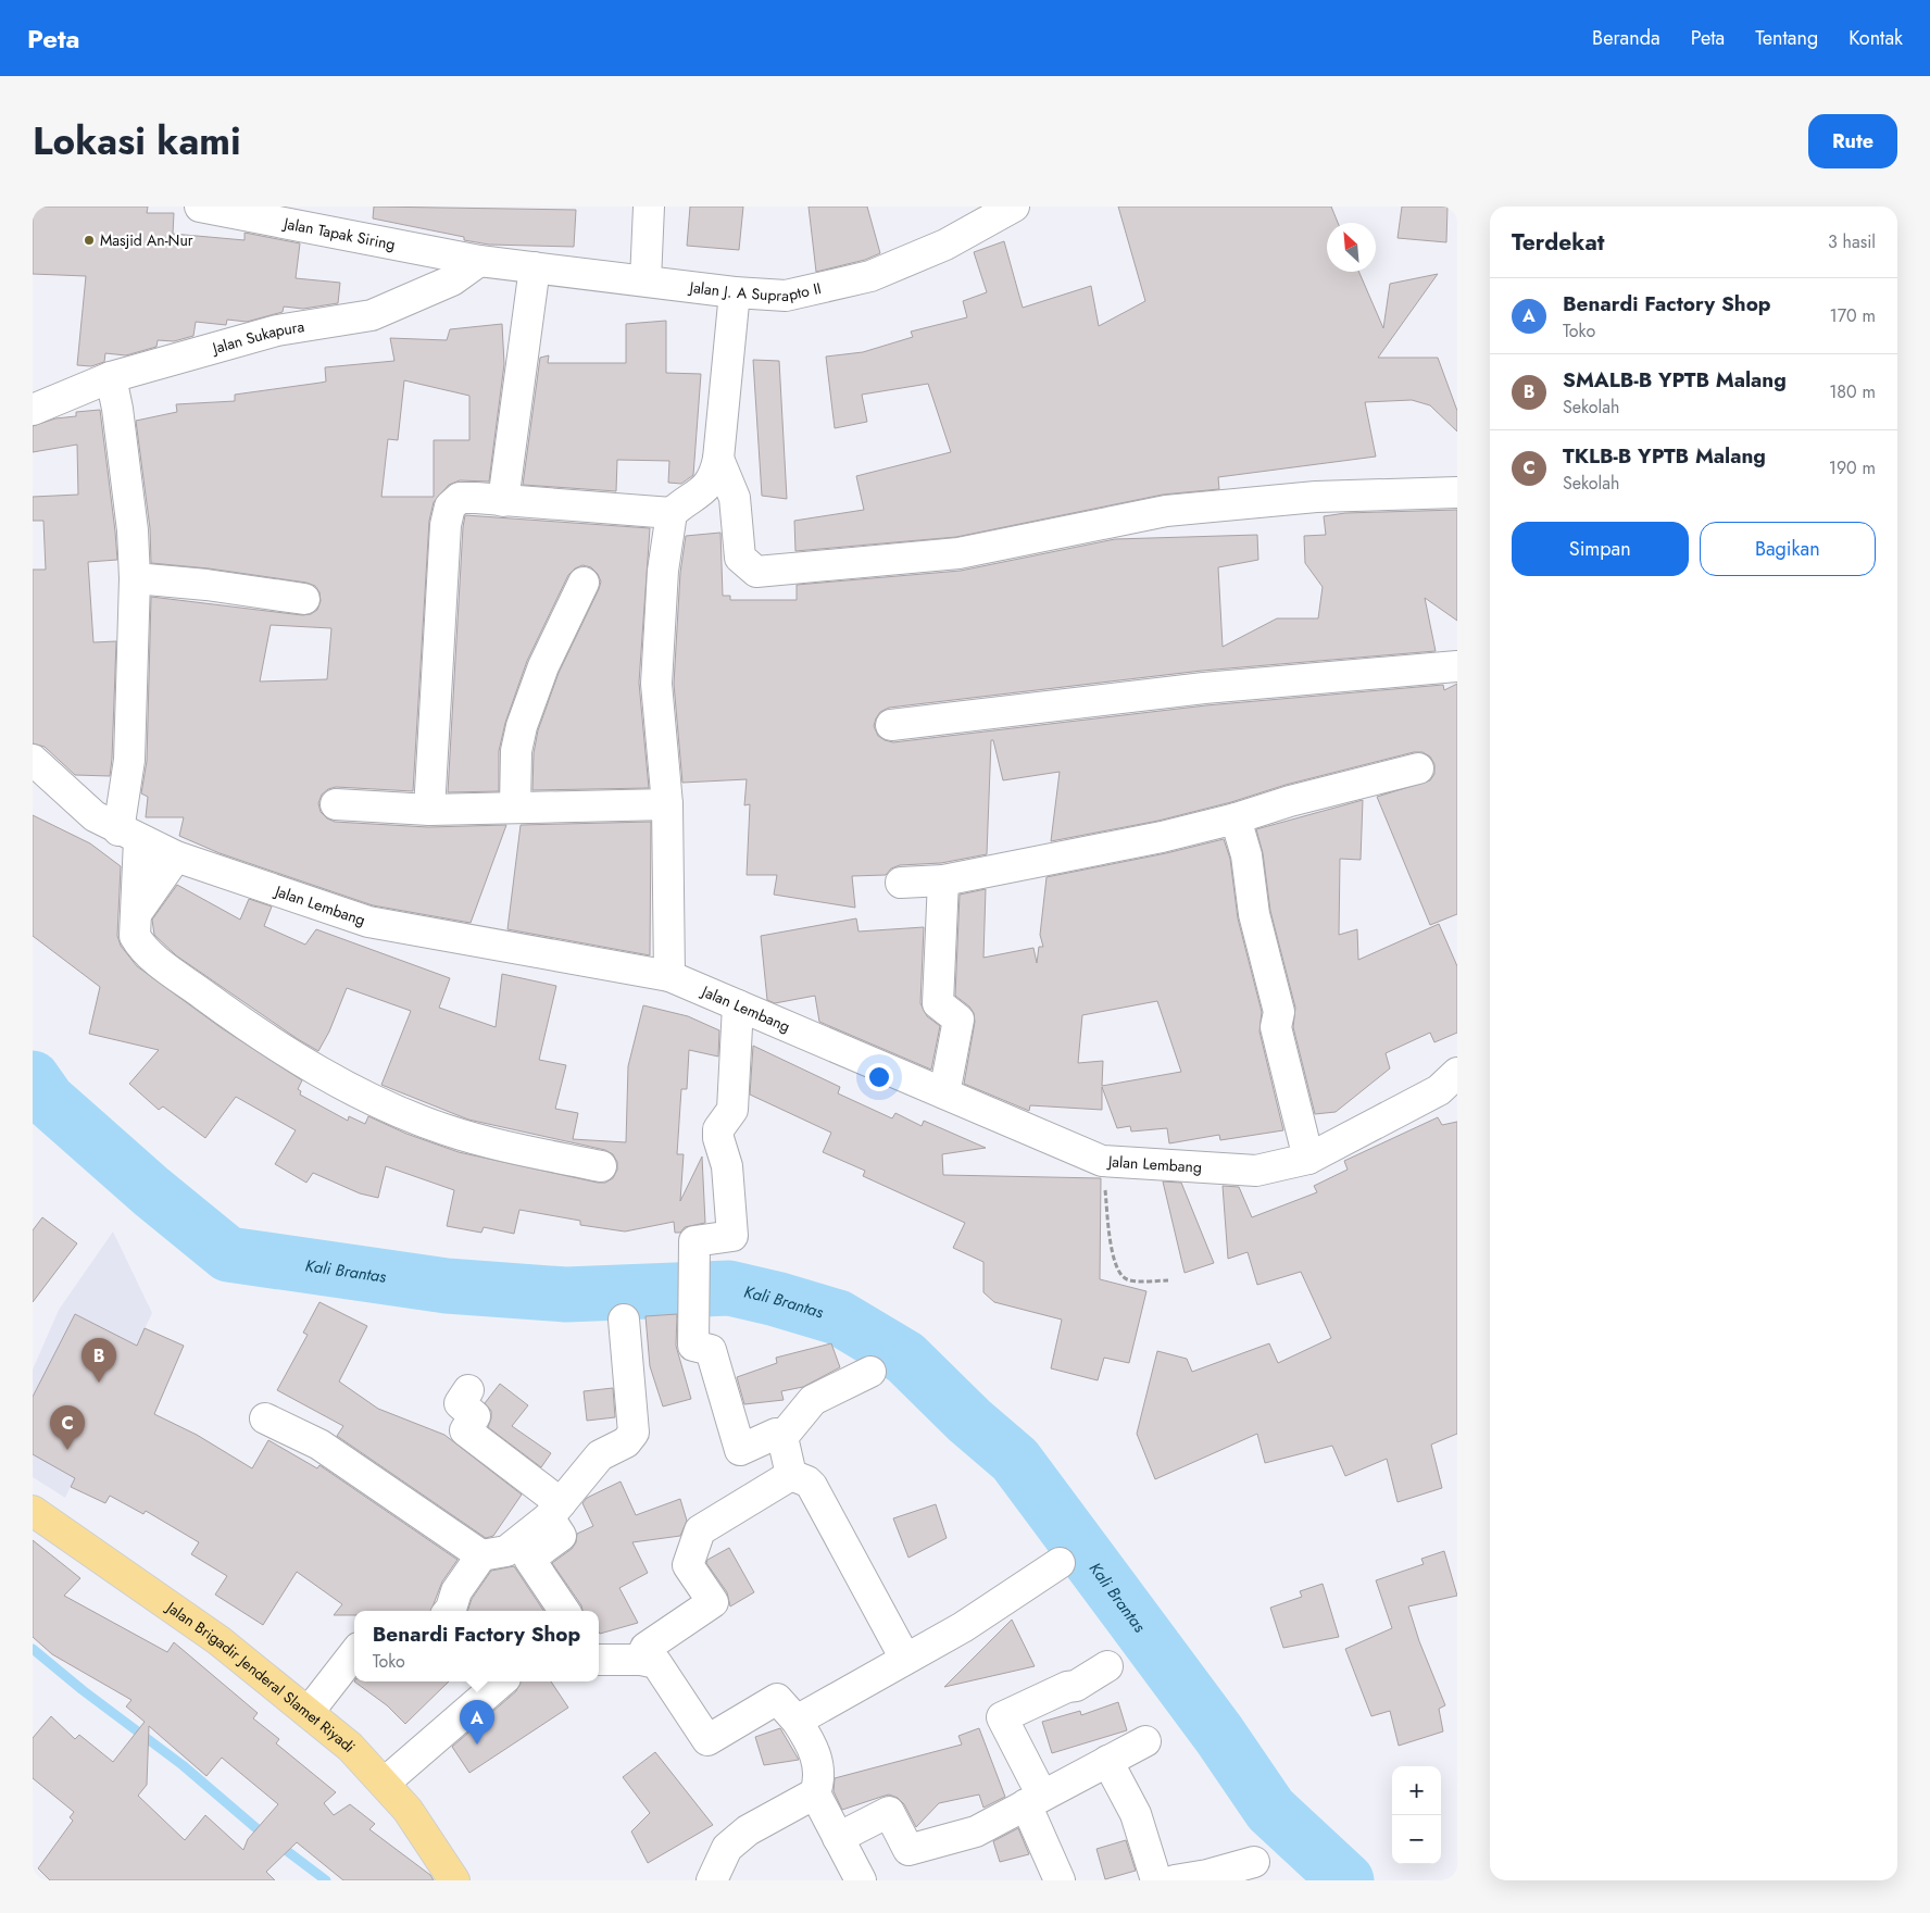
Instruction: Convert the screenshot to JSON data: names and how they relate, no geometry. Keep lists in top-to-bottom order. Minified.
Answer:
{"streets":{"main road":["Jalan Brigadir Jenderal Slamet Riyadi"],"street":["Jalan Tapak Siring","Jalan J. A Suprapto II","Jalan Sukapura","Jalan Lembang"]},"crossings":[["Jalan Tapak Siring","Jalan J. A Suprapto II"],["Jalan Tapak Siring","Jalan Sukapura"],["Jalan J. A Suprapto II","Jalan Sukapura"]],"water":["Kali Brantas"],"places":["Masjid An-Nur"],"north":"top left","page":{"header":"Peta","nav":["Beranda","Peta","Tentang","Kontak"],"title":"Lokasi kami","buttons":["Rute",["Simpan","Bagikan"]],"heading":["Terdekat","3 hasil"],"list":[{"mark":"A","name":"Benardi Factory Shop","note":"Toko","value":"170 m"},{"mark":"B","name":"SMALB-B YPTB Malang","note":"Sekolah","value":"180 m"},{"mark":"C","name":"TKLB-B YPTB Malang","note":"Sekolah","value":"190 m"}],"pins":["B","C","A"],"popup":["Benardi Factory Shop","Toko"],"map_buttons":["+","−"]}}
